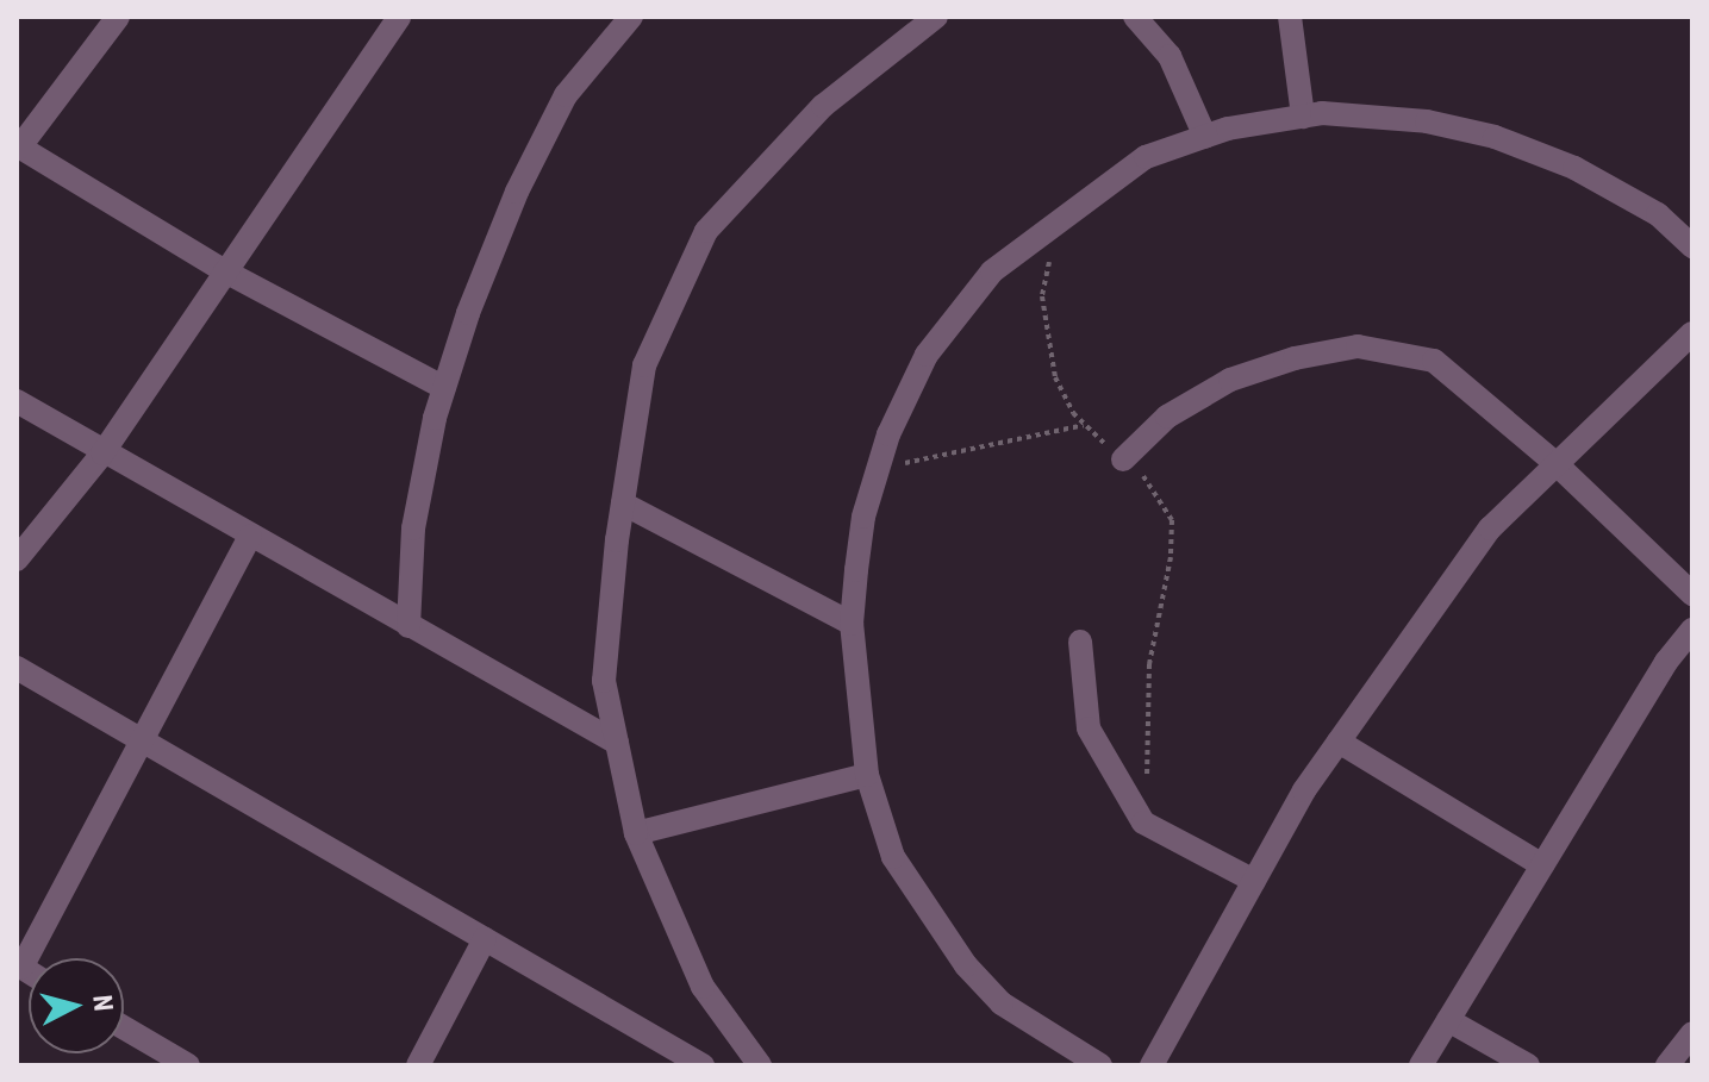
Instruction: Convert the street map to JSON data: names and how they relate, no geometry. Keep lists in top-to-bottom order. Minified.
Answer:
{"north":"right"}
